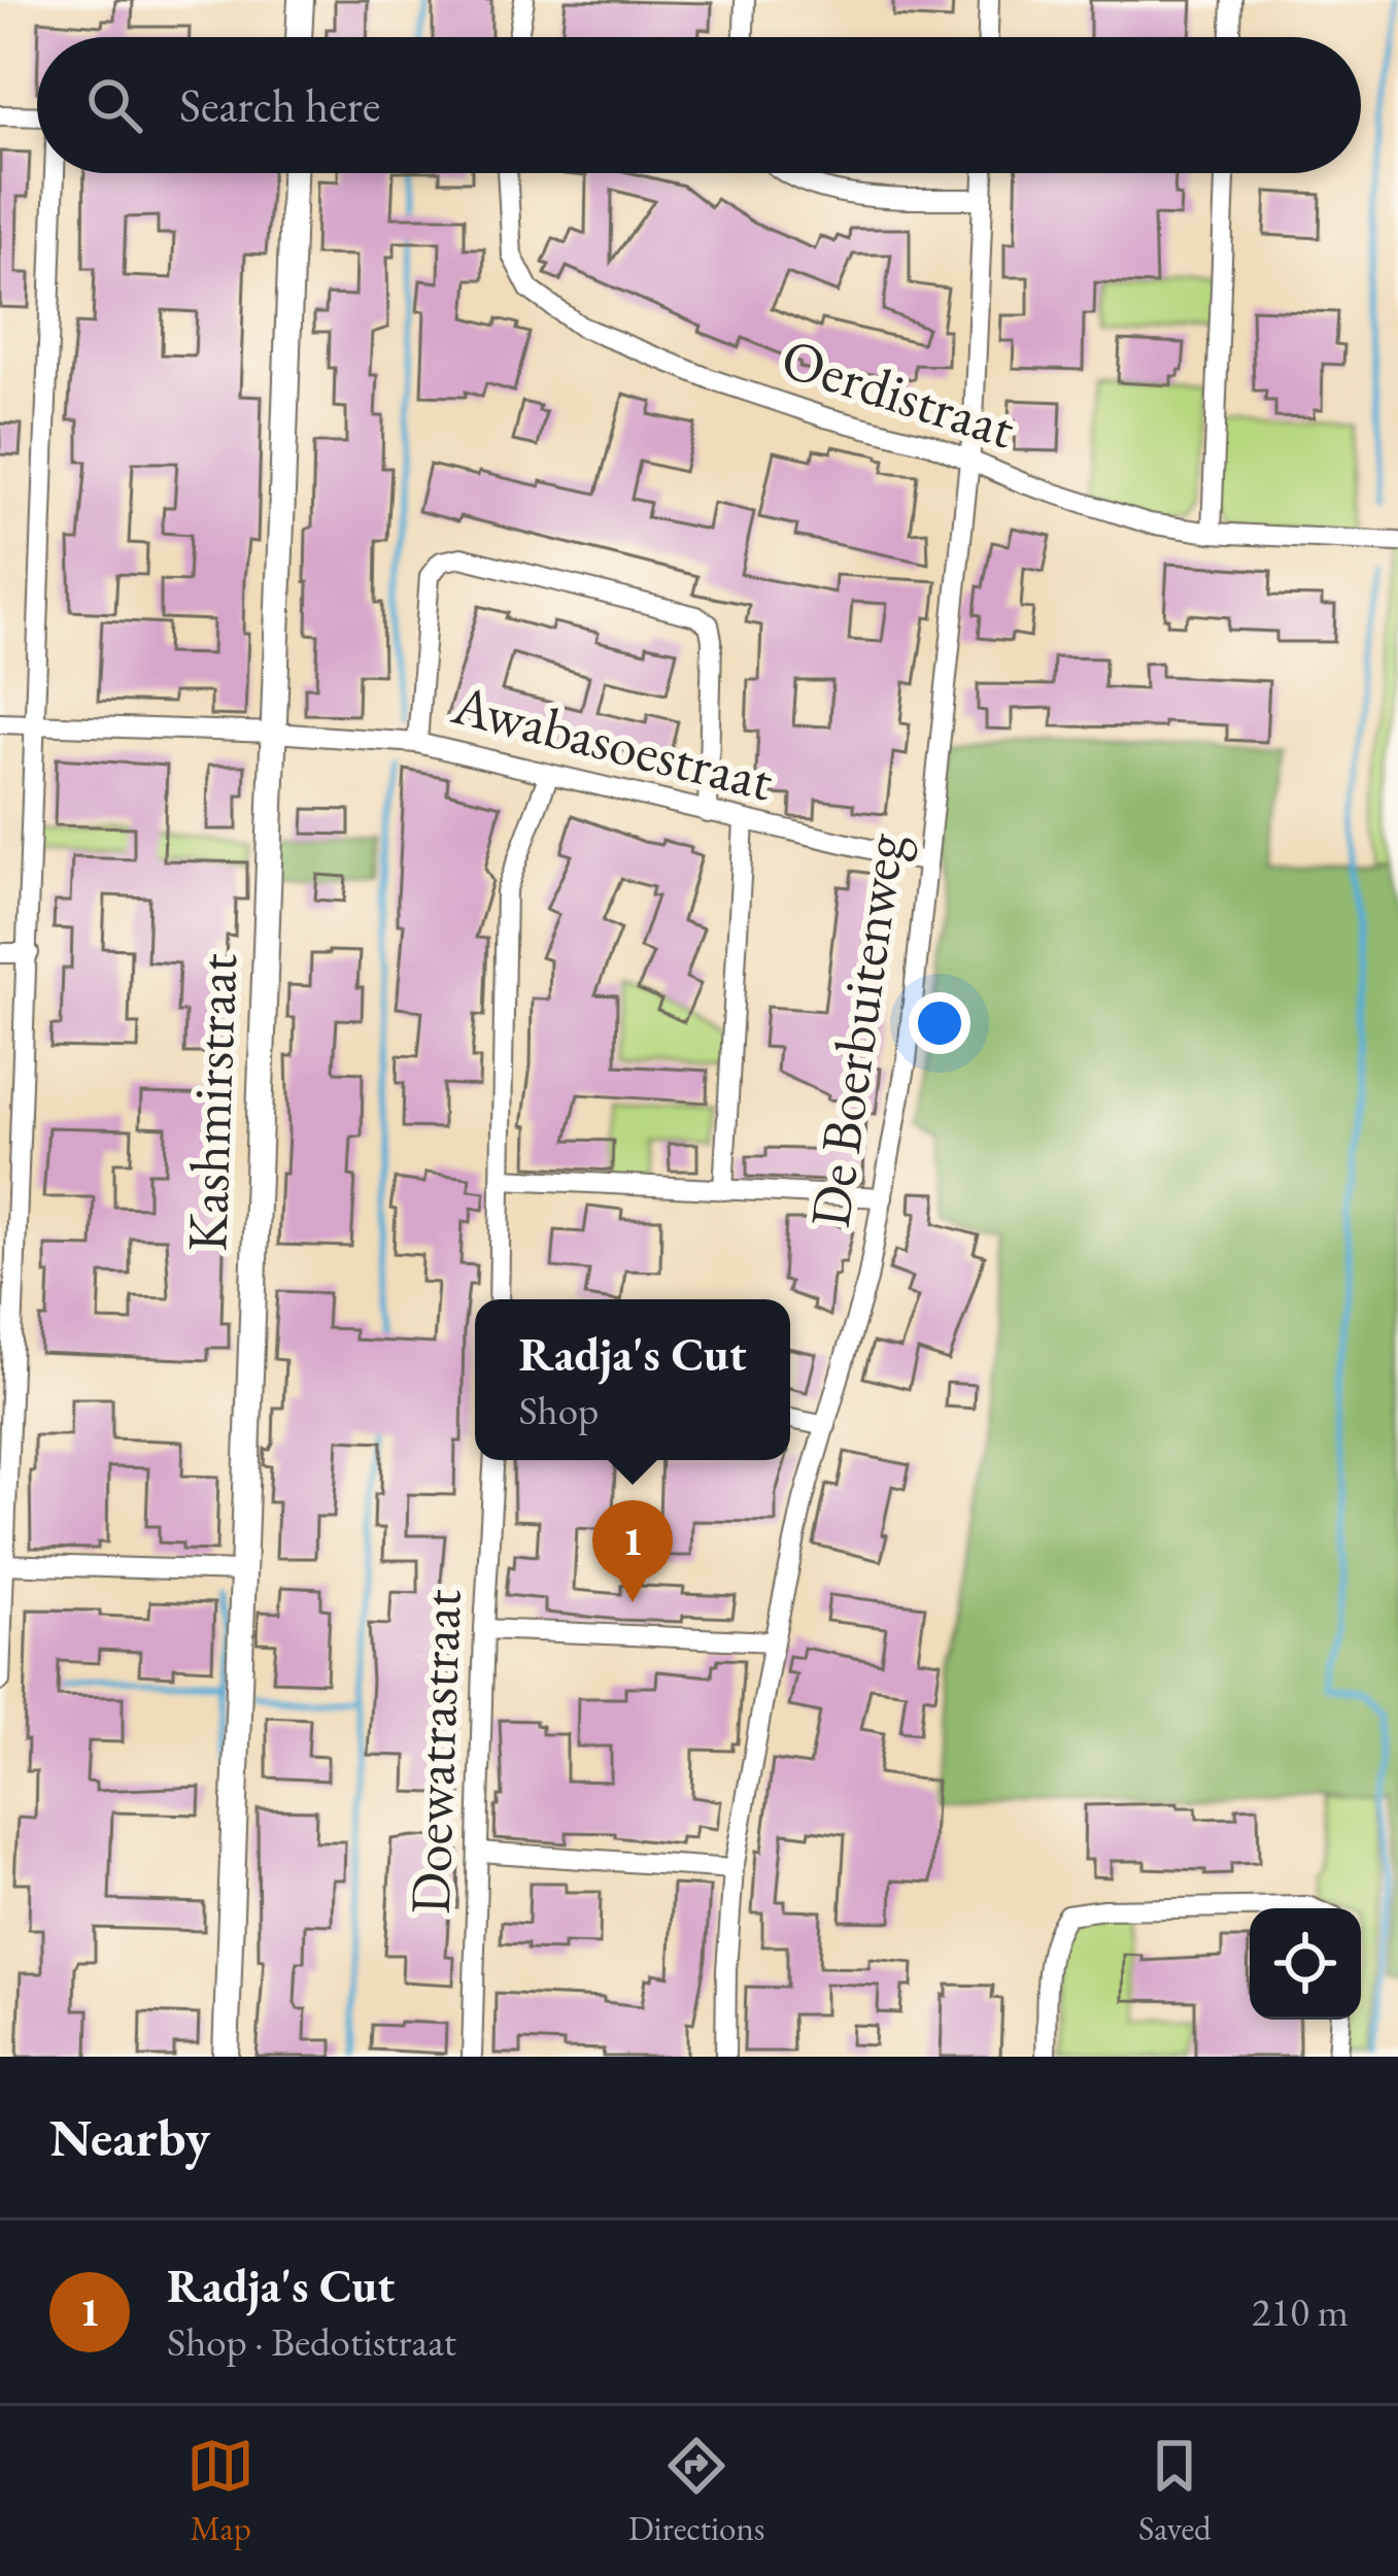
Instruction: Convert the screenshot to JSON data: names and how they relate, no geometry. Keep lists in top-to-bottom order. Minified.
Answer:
{"streets":{"street":["Oerdistraat","Awabasoestraat","De Boerbuitenweg","Kashmirstraat","Doewatrastraat"]},"crossings":[["Oerdistraat","De Boerbuitenweg"],["Awabasoestraat","De Boerbuitenweg"],["Awabasoestraat","Kashmirstraat"]],"page":{"search":"Search here","popup":["Radja's Cut","Shop"],"pins":"1","heading":"Nearby","list":[{"mark":"1","name":"Radja's Cut","note":"Shop · Bedotistraat","value":"210 m"}],"nav":["Map","Directions","Saved"]}}
